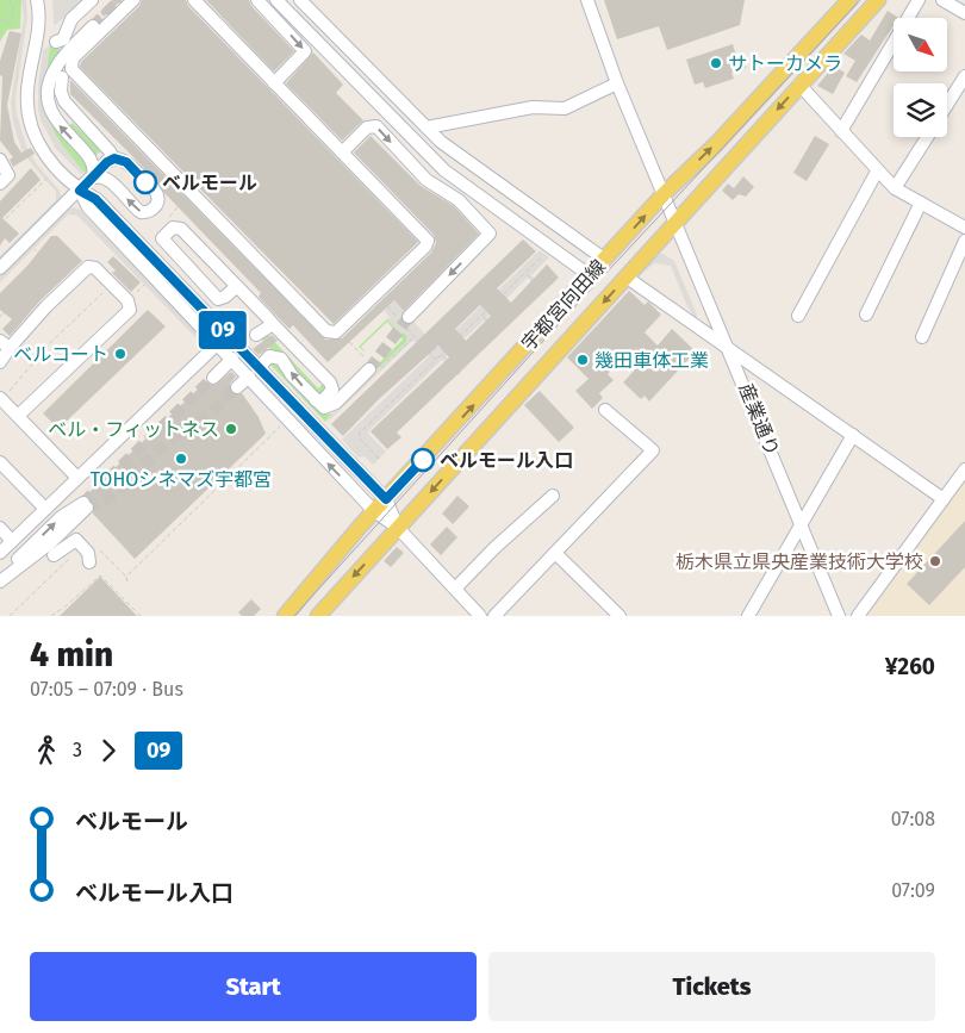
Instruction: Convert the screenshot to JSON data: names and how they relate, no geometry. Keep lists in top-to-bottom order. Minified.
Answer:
{"streets":{"main road":["宇都宮向田線"],"street":["産業通り"]},"crossings":[["宇都宮向田線","産業通り"]],"places":["サトーカメラ","ベルモール","ベルコート","幾田車体工業","ベル・フィットネス","TOHOシネマズ宇都宮","ベルモール入口","栃木県立県央産業技術大学校"],"lines":["bus line 09"],"north":"bottom right","page":{"on_map":"09","heading":["4 min","07:05 – 07:09 · Bus","¥260"],"legs":["3","09"],"list":[{"name":"ベルモール","value":"07:08"},{"name":"ベルモール入口","value":"07:09"}],"buttons":["Start","Tickets"]}}
